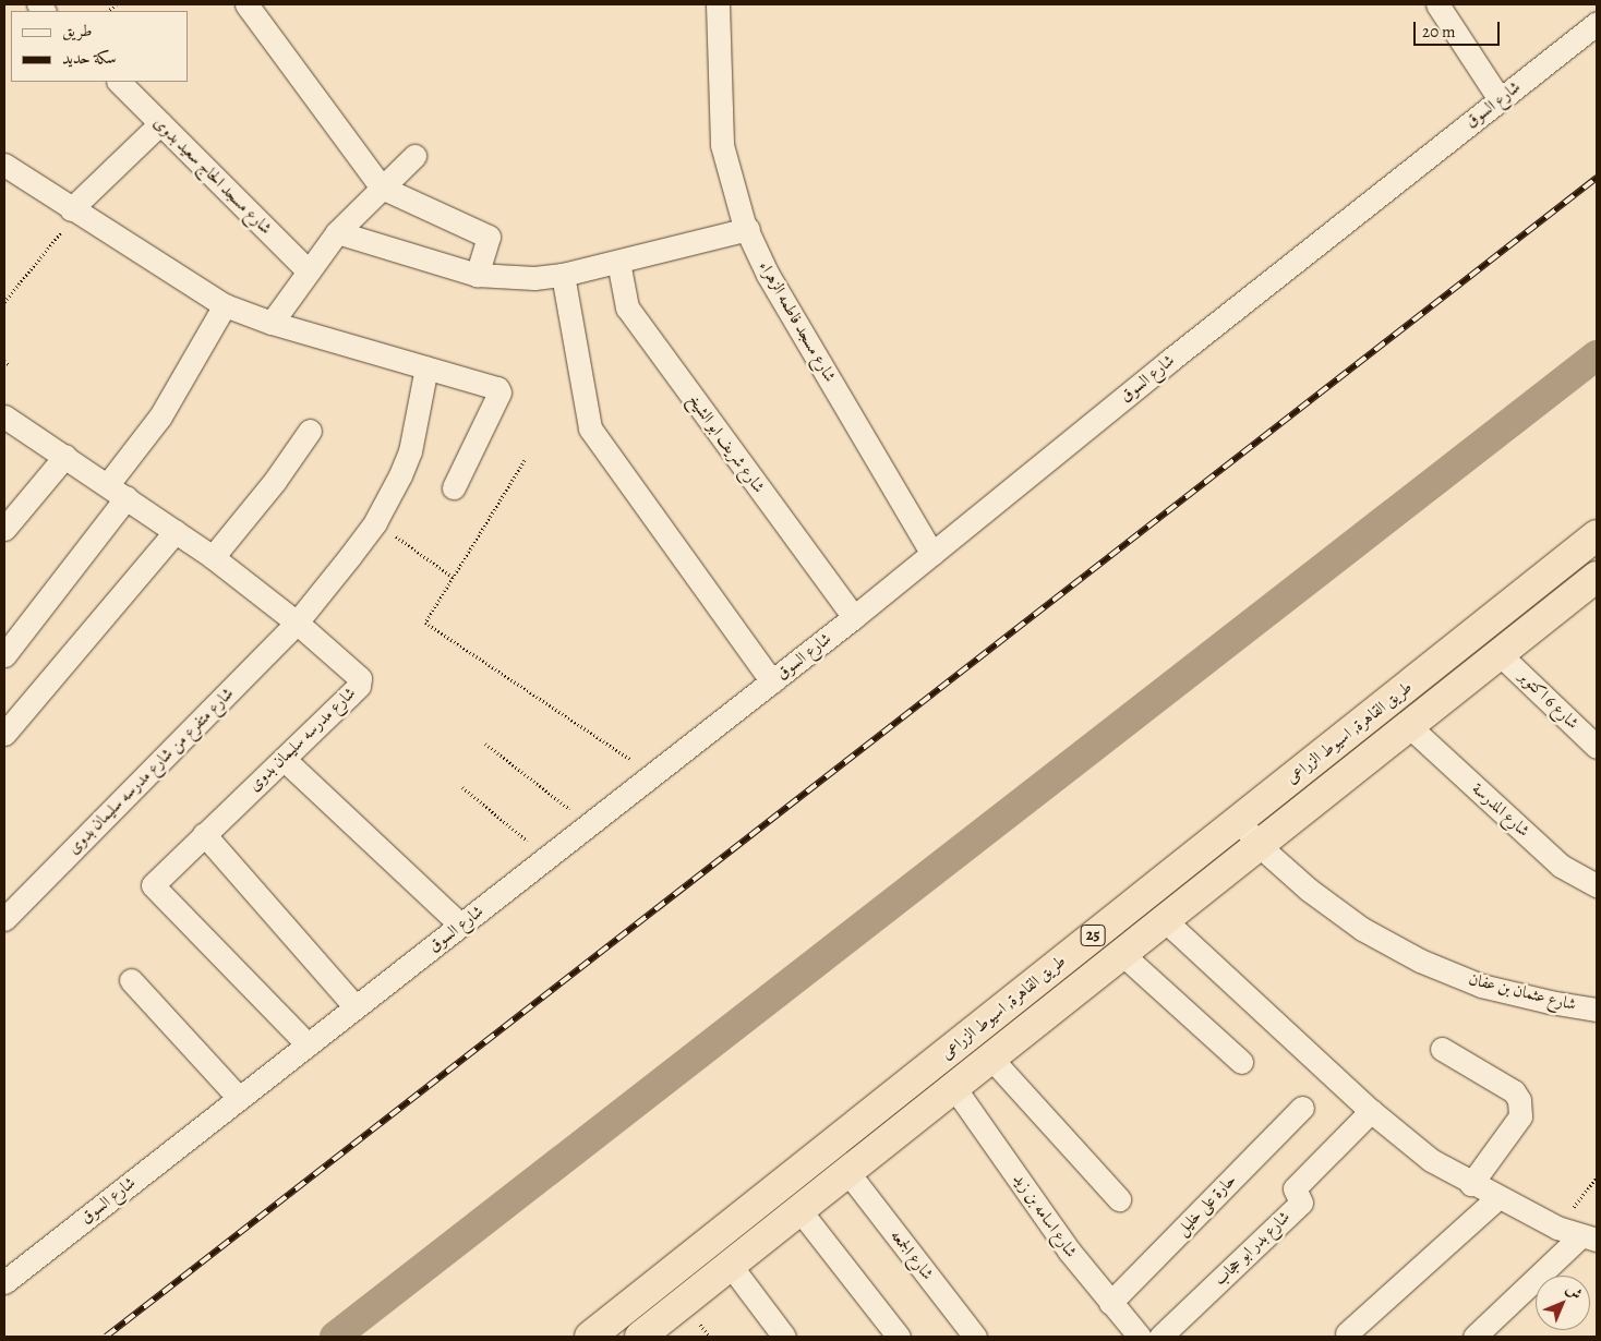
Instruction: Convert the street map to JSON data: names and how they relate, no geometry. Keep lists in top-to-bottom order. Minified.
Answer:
{"streets":{"highway":["طريق القاهرة, اسيوط الزراعى","25"],"street":["شارع السوق","شارع مسجد الحاج سعيد بدوى","شارع مسجد فاطمه الزهراء","شارع شريف ابو الشيخ","شارع 6 اكتوبر","شارع مدرسه سليمان بدوى","شارع متفرع من شارع مدرسه سليمان بدوى","شارع المدرسة","شارع عثمان بن عفان","حارة على خليل","شارع اسامه بن زيد","شارع بدر ابو حجاب","شارع الجمعه"]},"crossings":[["شارع السوق","شارع مسجد فاطمه الزهراء"],["شارع السوق","شارع شريف ابو الشيخ"],["شارع السوق","شارع مدرسه سليمان بدوى"],["شارع 6 اكتوبر","طريق القاهرة, اسيوط الزراعى"],["طريق القاهرة, اسيوط الزراعى","شارع المدرسة"],["طريق القاهرة, اسيوط الزراعى","شارع عثمان بن عفان"],["طريق القاهرة, اسيوط الزراعى","شارع اسامه بن زيد"],["طريق القاهرة, اسيوط الزراعى","شارع الجمعه"],["شارع مدرسه سليمان بدوى","شارع متفرع من شارع مدرسه سليمان بدوى"],["حارة على خليل","شارع اسامه بن زيد"]],"legend":["طريق","سكة حديد"],"scale_bar":"20 m","north":"top right"}
